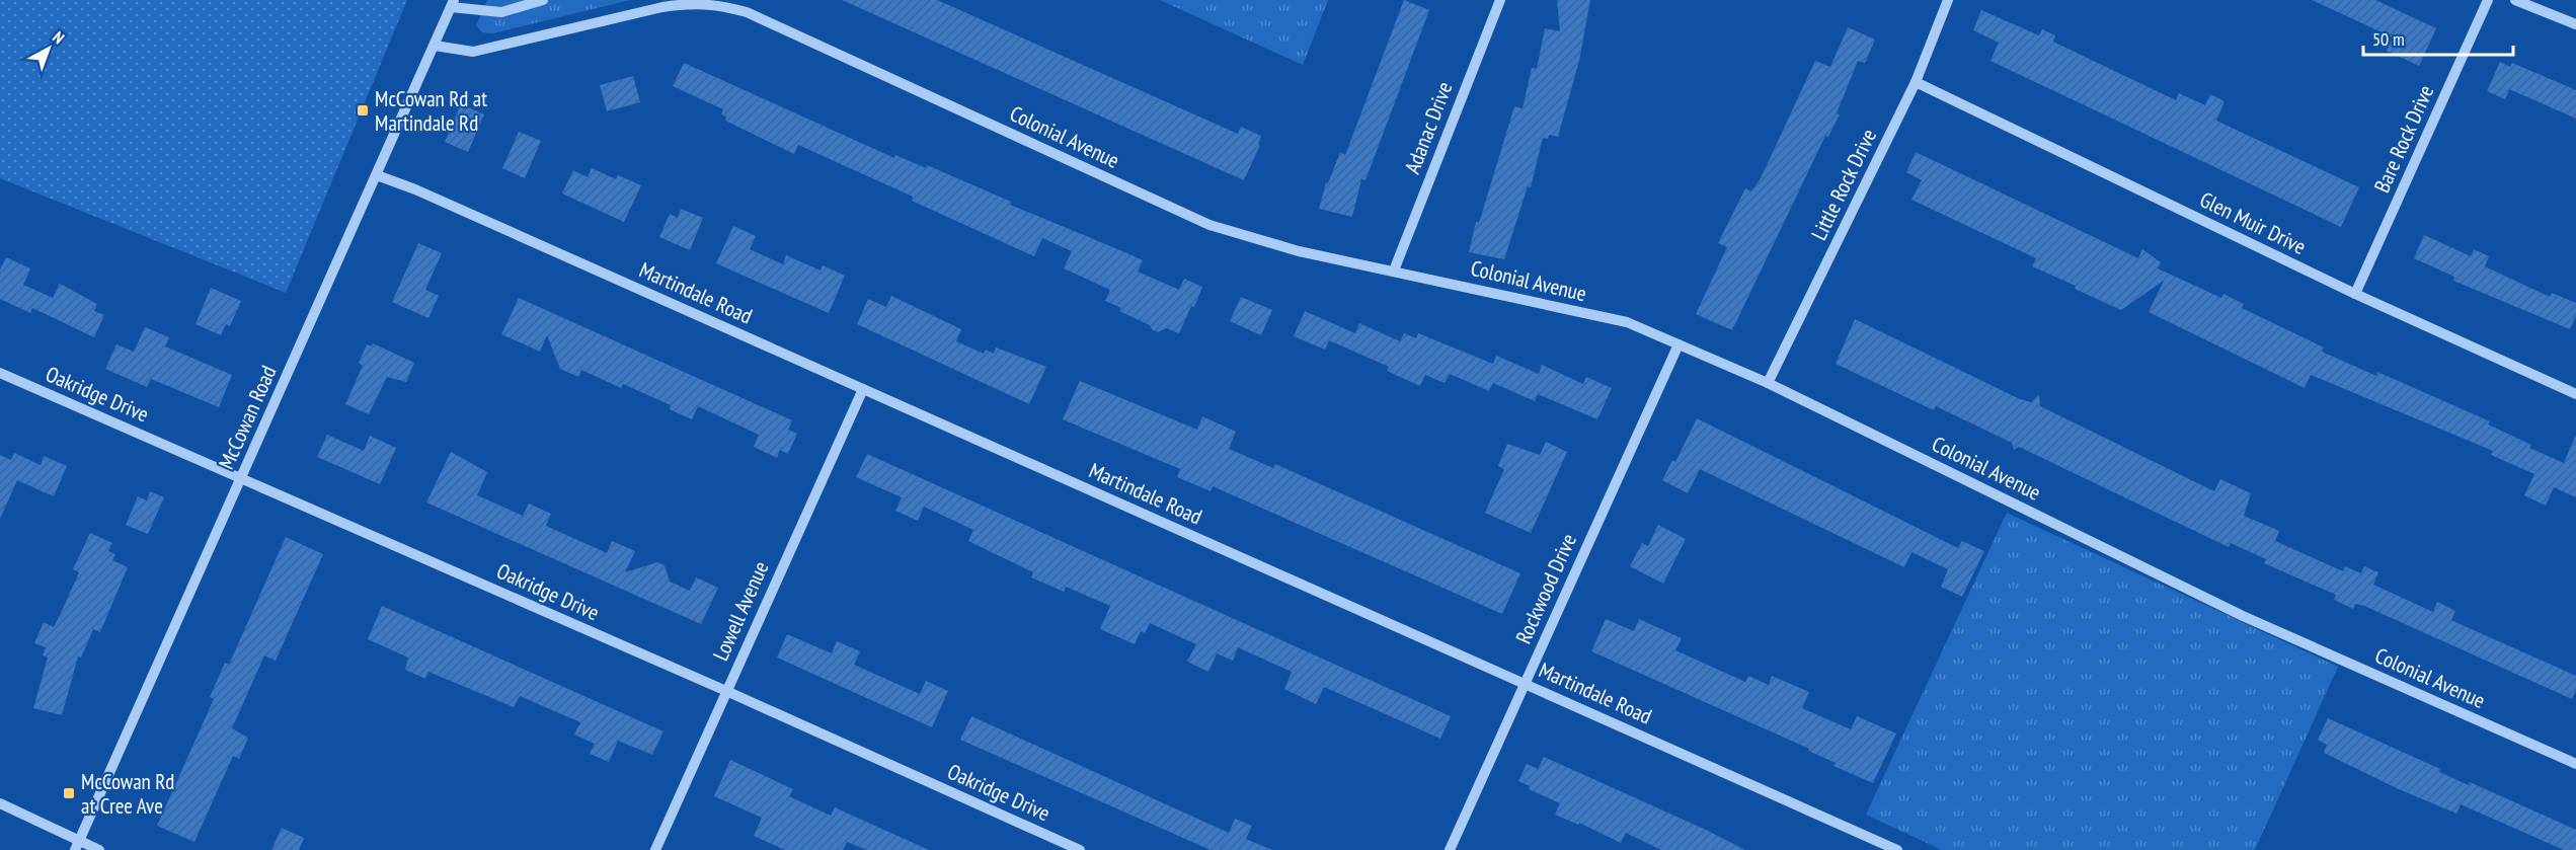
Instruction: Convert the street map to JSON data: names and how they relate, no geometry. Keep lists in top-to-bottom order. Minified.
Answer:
{"streets":{"street":["Adanac Drive","Colonial Avenue","Bare Rock Drive","Little Rock Drive","Glen Muir Drive","Martindale Road","Oakridge Drive","McCowan Road","Rockwood Drive","Lowell Avenue"]},"crossings":[["Adanac Drive","Colonial Avenue"],["Colonial Avenue","Little Rock Drive"],["Colonial Avenue","McCowan Road"],["Colonial Avenue","Rockwood Drive"],["Bare Rock Drive","Glen Muir Drive"],["Little Rock Drive","Glen Muir Drive"],["Martindale Road","McCowan Road"],["Martindale Road","Rockwood Drive"],["Martindale Road","Lowell Avenue"],["Oakridge Drive","McCowan Road"],["Oakridge Drive","Lowell Avenue"]],"places":{"transit":["McCowan Rd at Martindale Rd","McCowan Rd at Cree Ave"]},"scale_bar":"50 m","north":"top right"}
